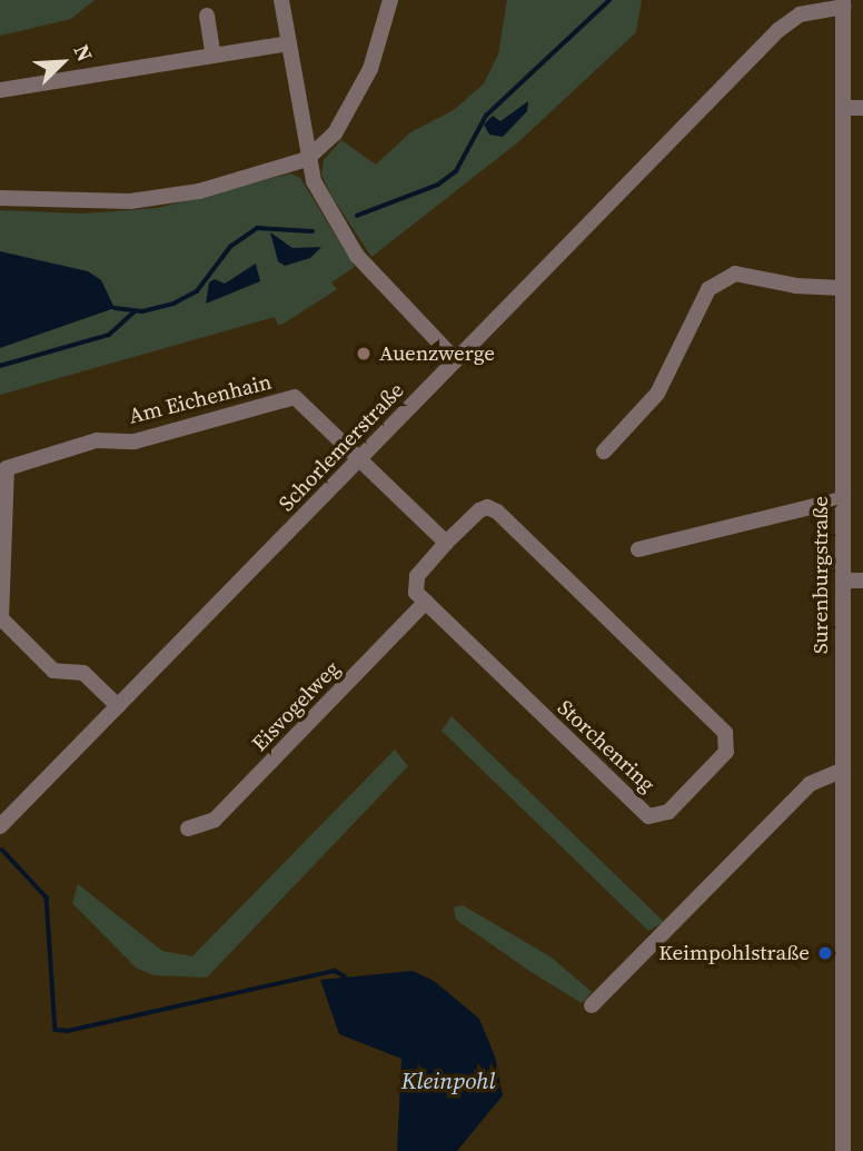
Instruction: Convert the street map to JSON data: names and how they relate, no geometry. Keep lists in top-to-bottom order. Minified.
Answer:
{"streets":{"street":["Am Eichenhain","Schorlemerstraße","Surenburgstraße","Eisvogelweg","Storchenring"]},"crossings":[["Am Eichenhain","Schorlemerstraße"],["Schorlemerstraße","Surenburgstraße"],["Eisvogelweg","Storchenring"]],"water":["Kleinpohl"],"places":["Auenzwerge","Keimpohlstraße"],"north":"top right"}
